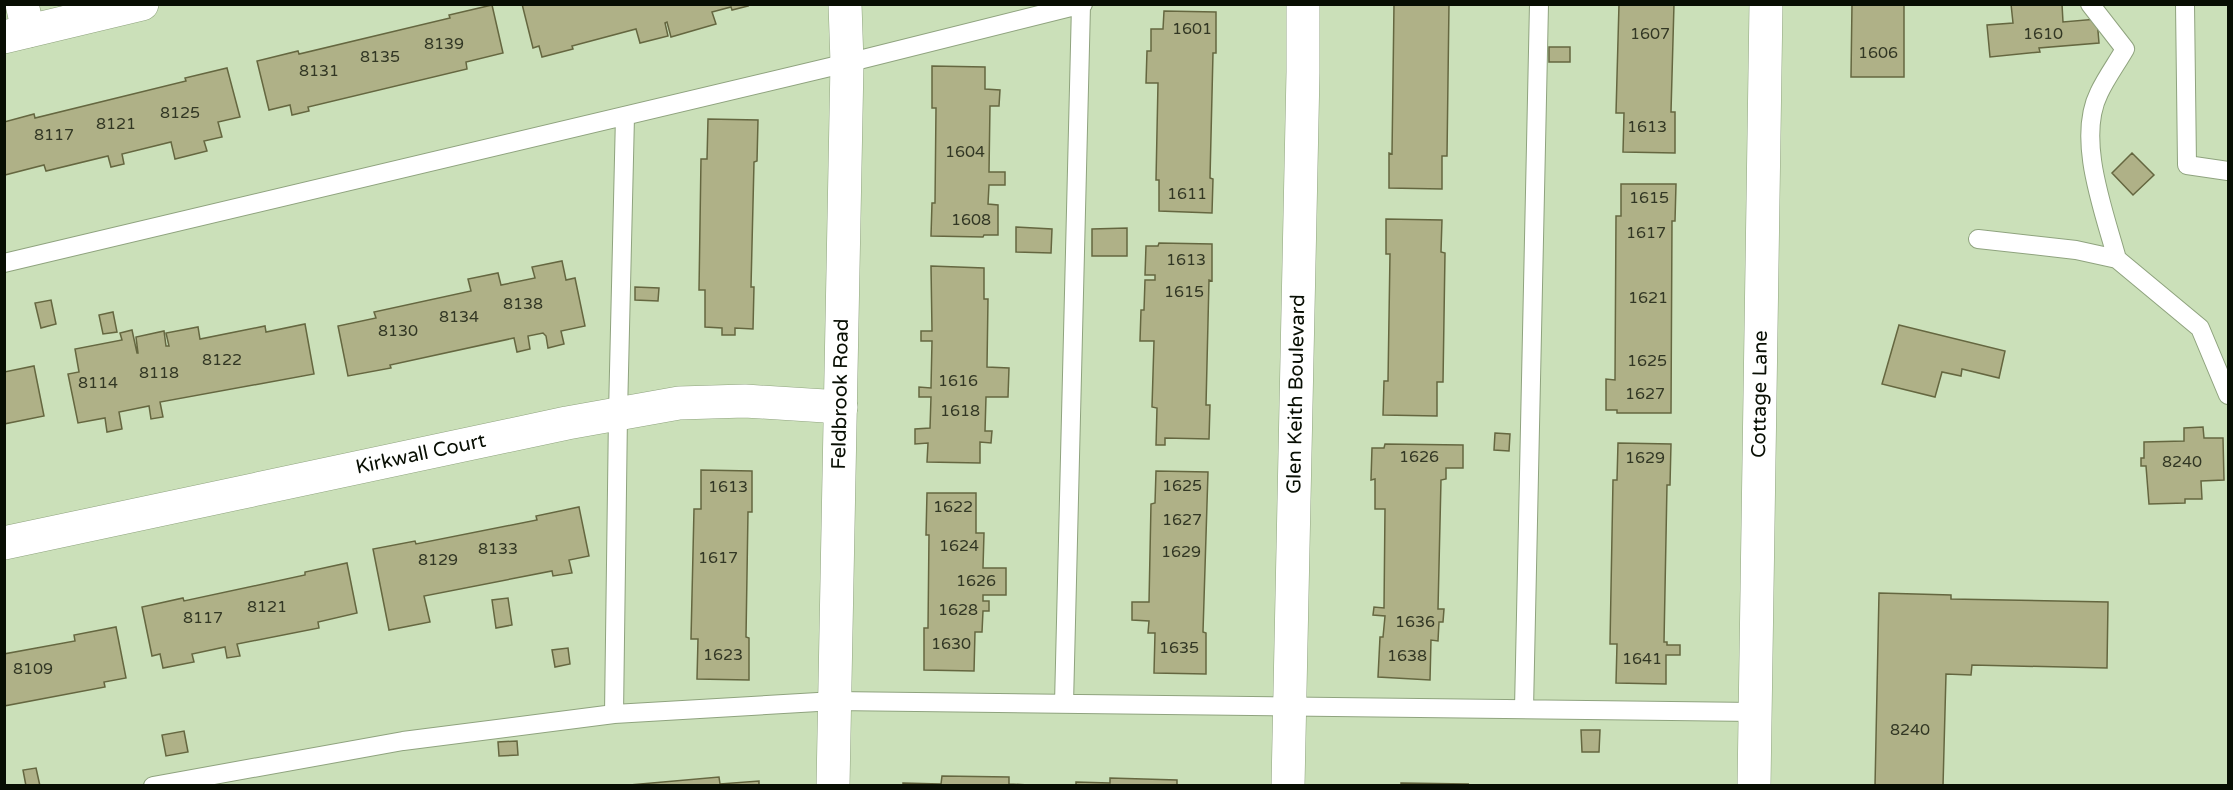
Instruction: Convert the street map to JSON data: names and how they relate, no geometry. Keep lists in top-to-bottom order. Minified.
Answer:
{"streets":{"street":["Feldbrook Road","Glen Keith Boulevard","Cottage Lane","Kirkwall Court"]},"crossings":[["Feldbrook Road","Kirkwall Court"]],"house_numbers":["1601","1607","1610","8139","1606","8135","8131","8125","8121","1613","8117","1604","1611","1615","1608","1617","1613","1615","1621","8138","8134","8130","8122","1625","8118","1616","8114","1627","1618","1626","1629","8240","1625","1613","1622","1627","1624","8133","1629","1617","8129","1626","8121","1628","8117","1636","1630","1635","1623","1638","1641","8109","8240"]}
